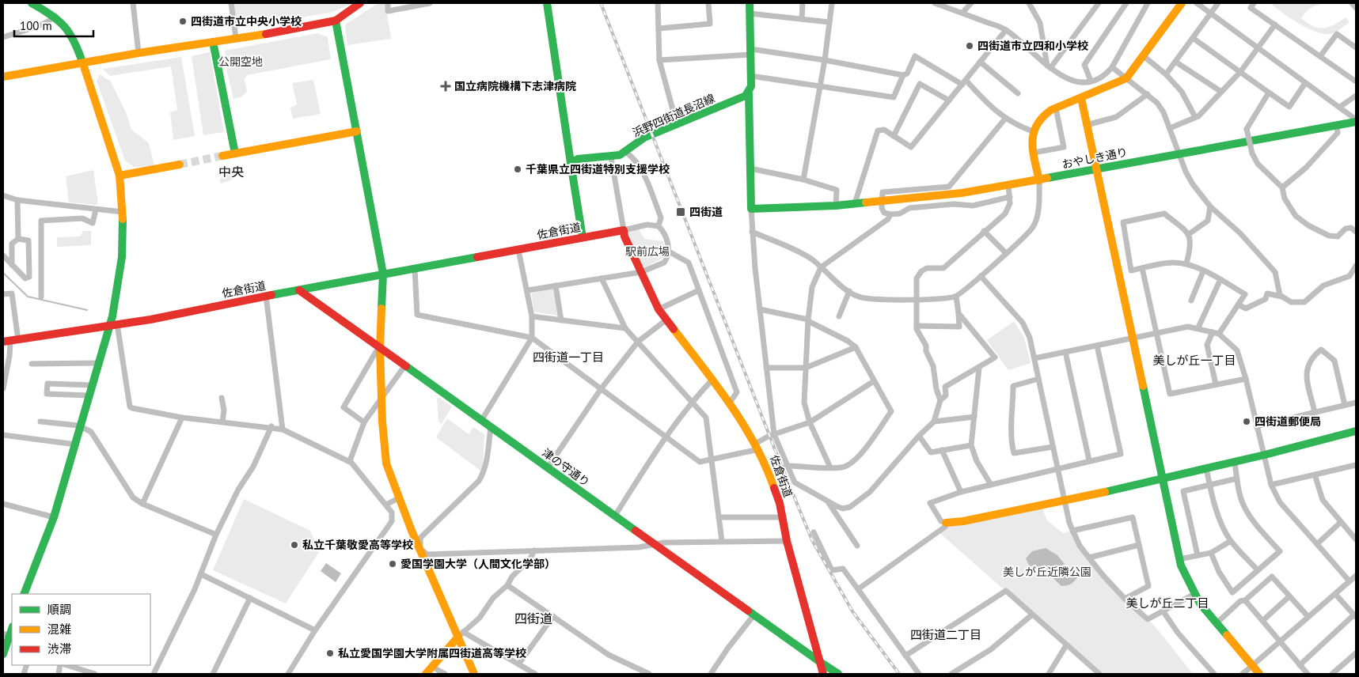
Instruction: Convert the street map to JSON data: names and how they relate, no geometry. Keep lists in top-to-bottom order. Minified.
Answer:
{"streets":{"street":["浜野四街道長沼線","おやしき通り","佐倉街道","津の守通り"]},"crossings":[["佐倉街道","津の守通り"]],"districts":["中央","四街道一丁目","美しが丘一丁目","美しが丘二丁目","四街道","四街道二丁目"],"parks":["公開空地","駅前広場","美しが丘近隣公園"],"places":{"other":["四街道市立中央小学校","四街道市立四和小学校","千葉県立四街道特別支援学校","四街道郵便局","私立千葉敬愛高等学校","愛国学園大学（人間文化学部）","私立愛国学園大学附属四街道高等学校"],"health":["国立病院機構下志津病院"],"transit":["四街道"]},"legend":["順調","混雑","渋滞"],"scale_bar":"100 m"}
